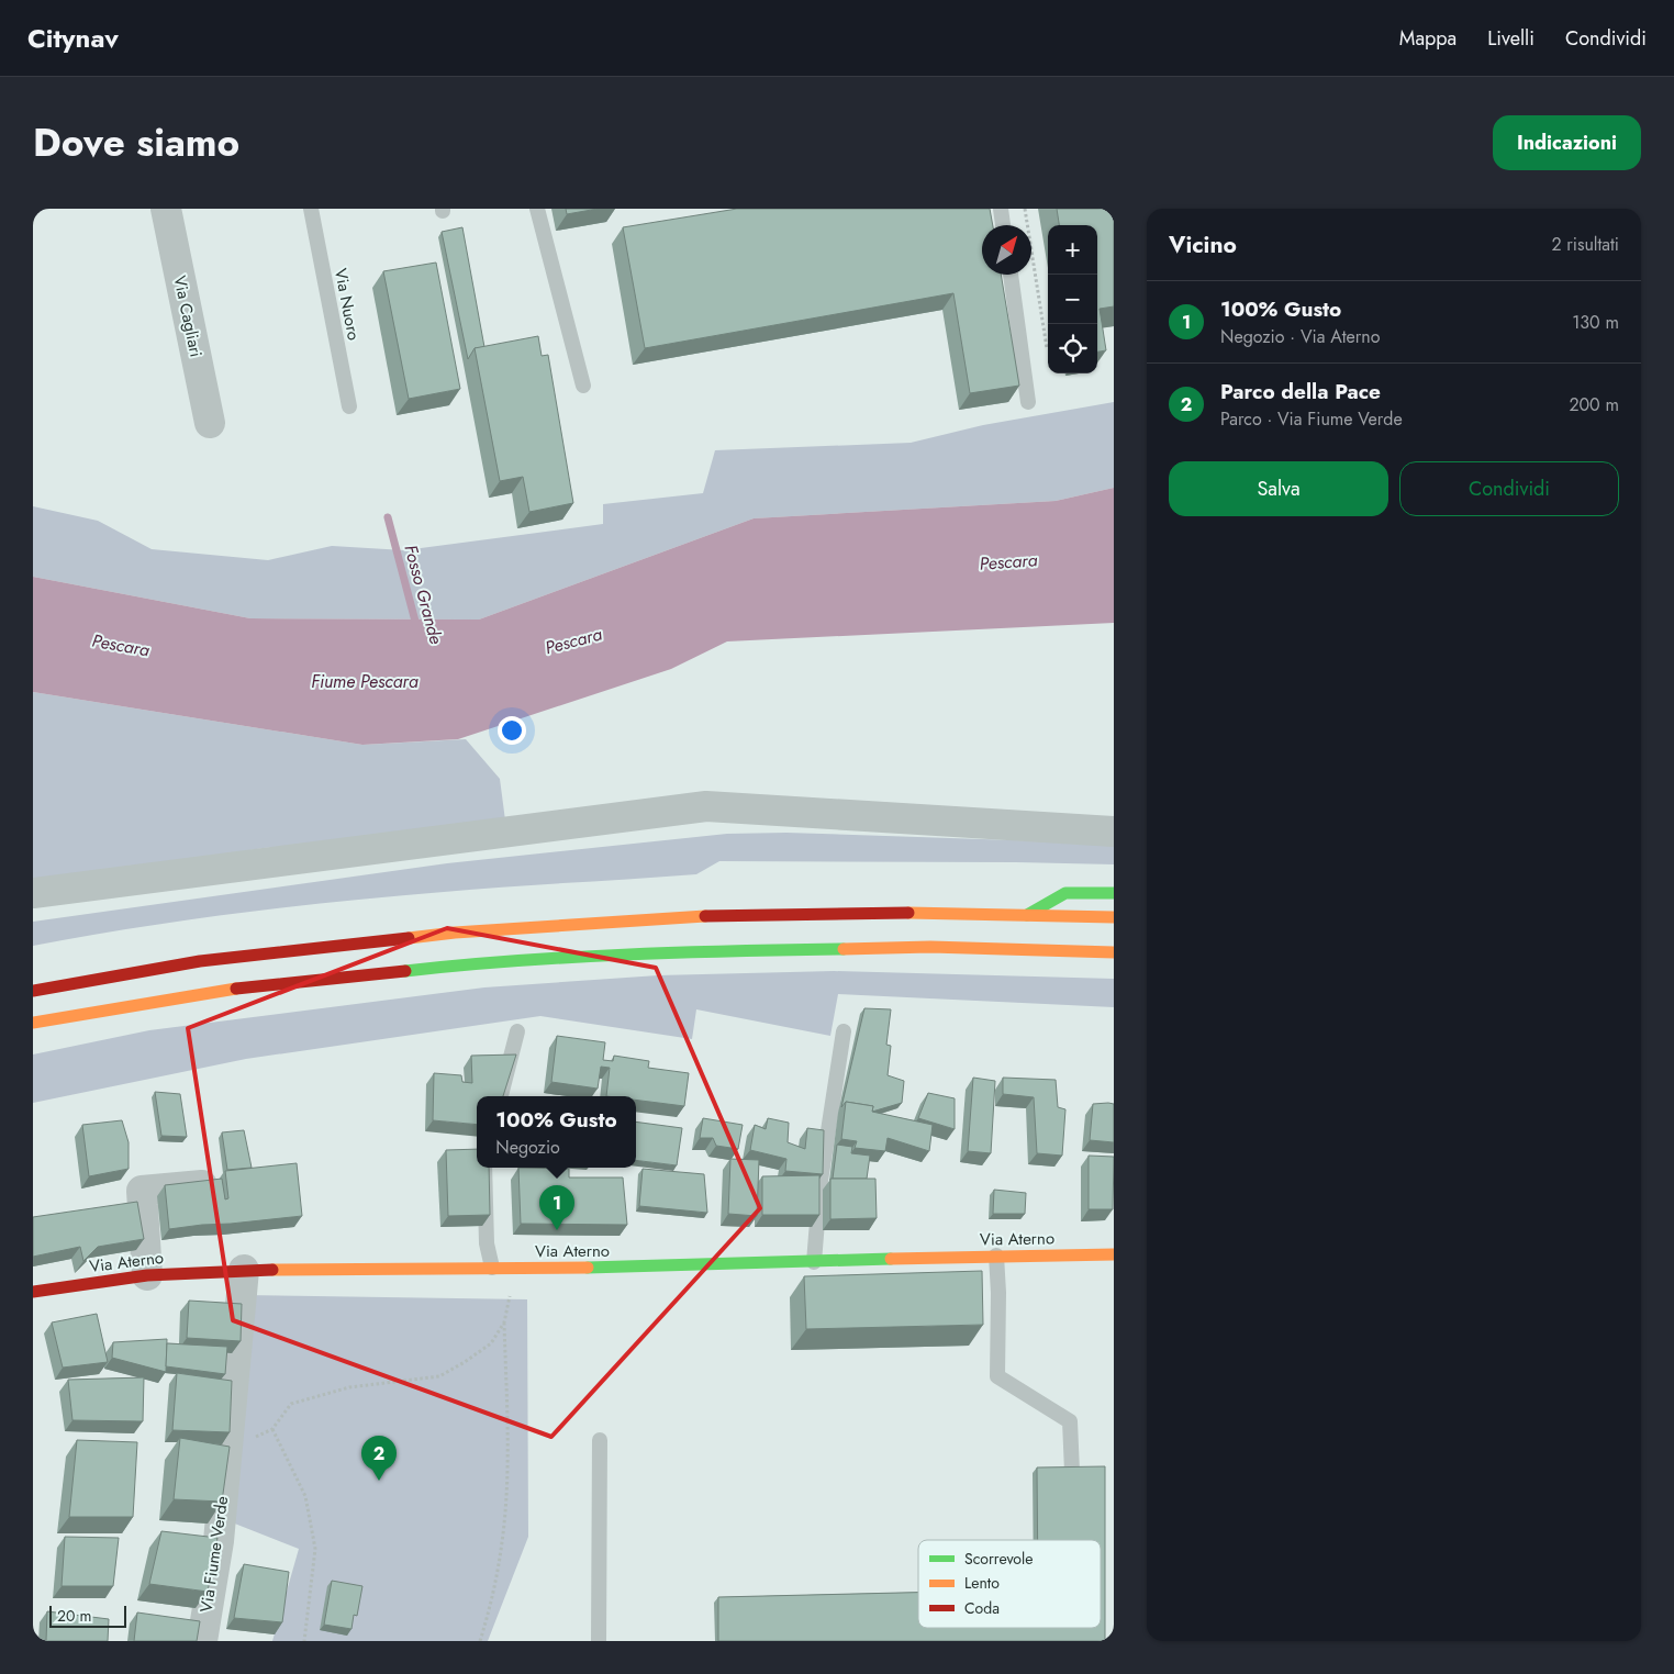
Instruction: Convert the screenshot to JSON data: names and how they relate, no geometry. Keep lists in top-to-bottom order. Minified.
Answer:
{"streets":{"main road":["Via Aterno"],"street":["Via Cagliari","Via Fiume Verde"],"lane":["Via Nuoro"]},"crossings":[["Via Aterno","Via Fiume Verde"]],"water":["Pescara","Fosso Grande","Fiume Pescara"],"legend":["Scorrevole","Lento","Coda"],"scale_bar":"20 m","north":"top right","page":{"header":"Citynav","nav":["Mappa","Livelli","Condividi"],"title":"Dove siamo","buttons":["Indicazioni",["Salva","Condividi"]],"heading":["Vicino","2 risultati"],"map_buttons":["+","−"],"list":[{"mark":"1","name":"100% Gusto","note":"Negozio · Via Aterno","value":"130 m"},{"mark":"2","name":"Parco della Pace","note":"Parco · Via Fiume Verde","value":"200 m"}],"popup":["100% Gusto","Negozio"],"pins":["1","2"],"scale":"20 m"}}
